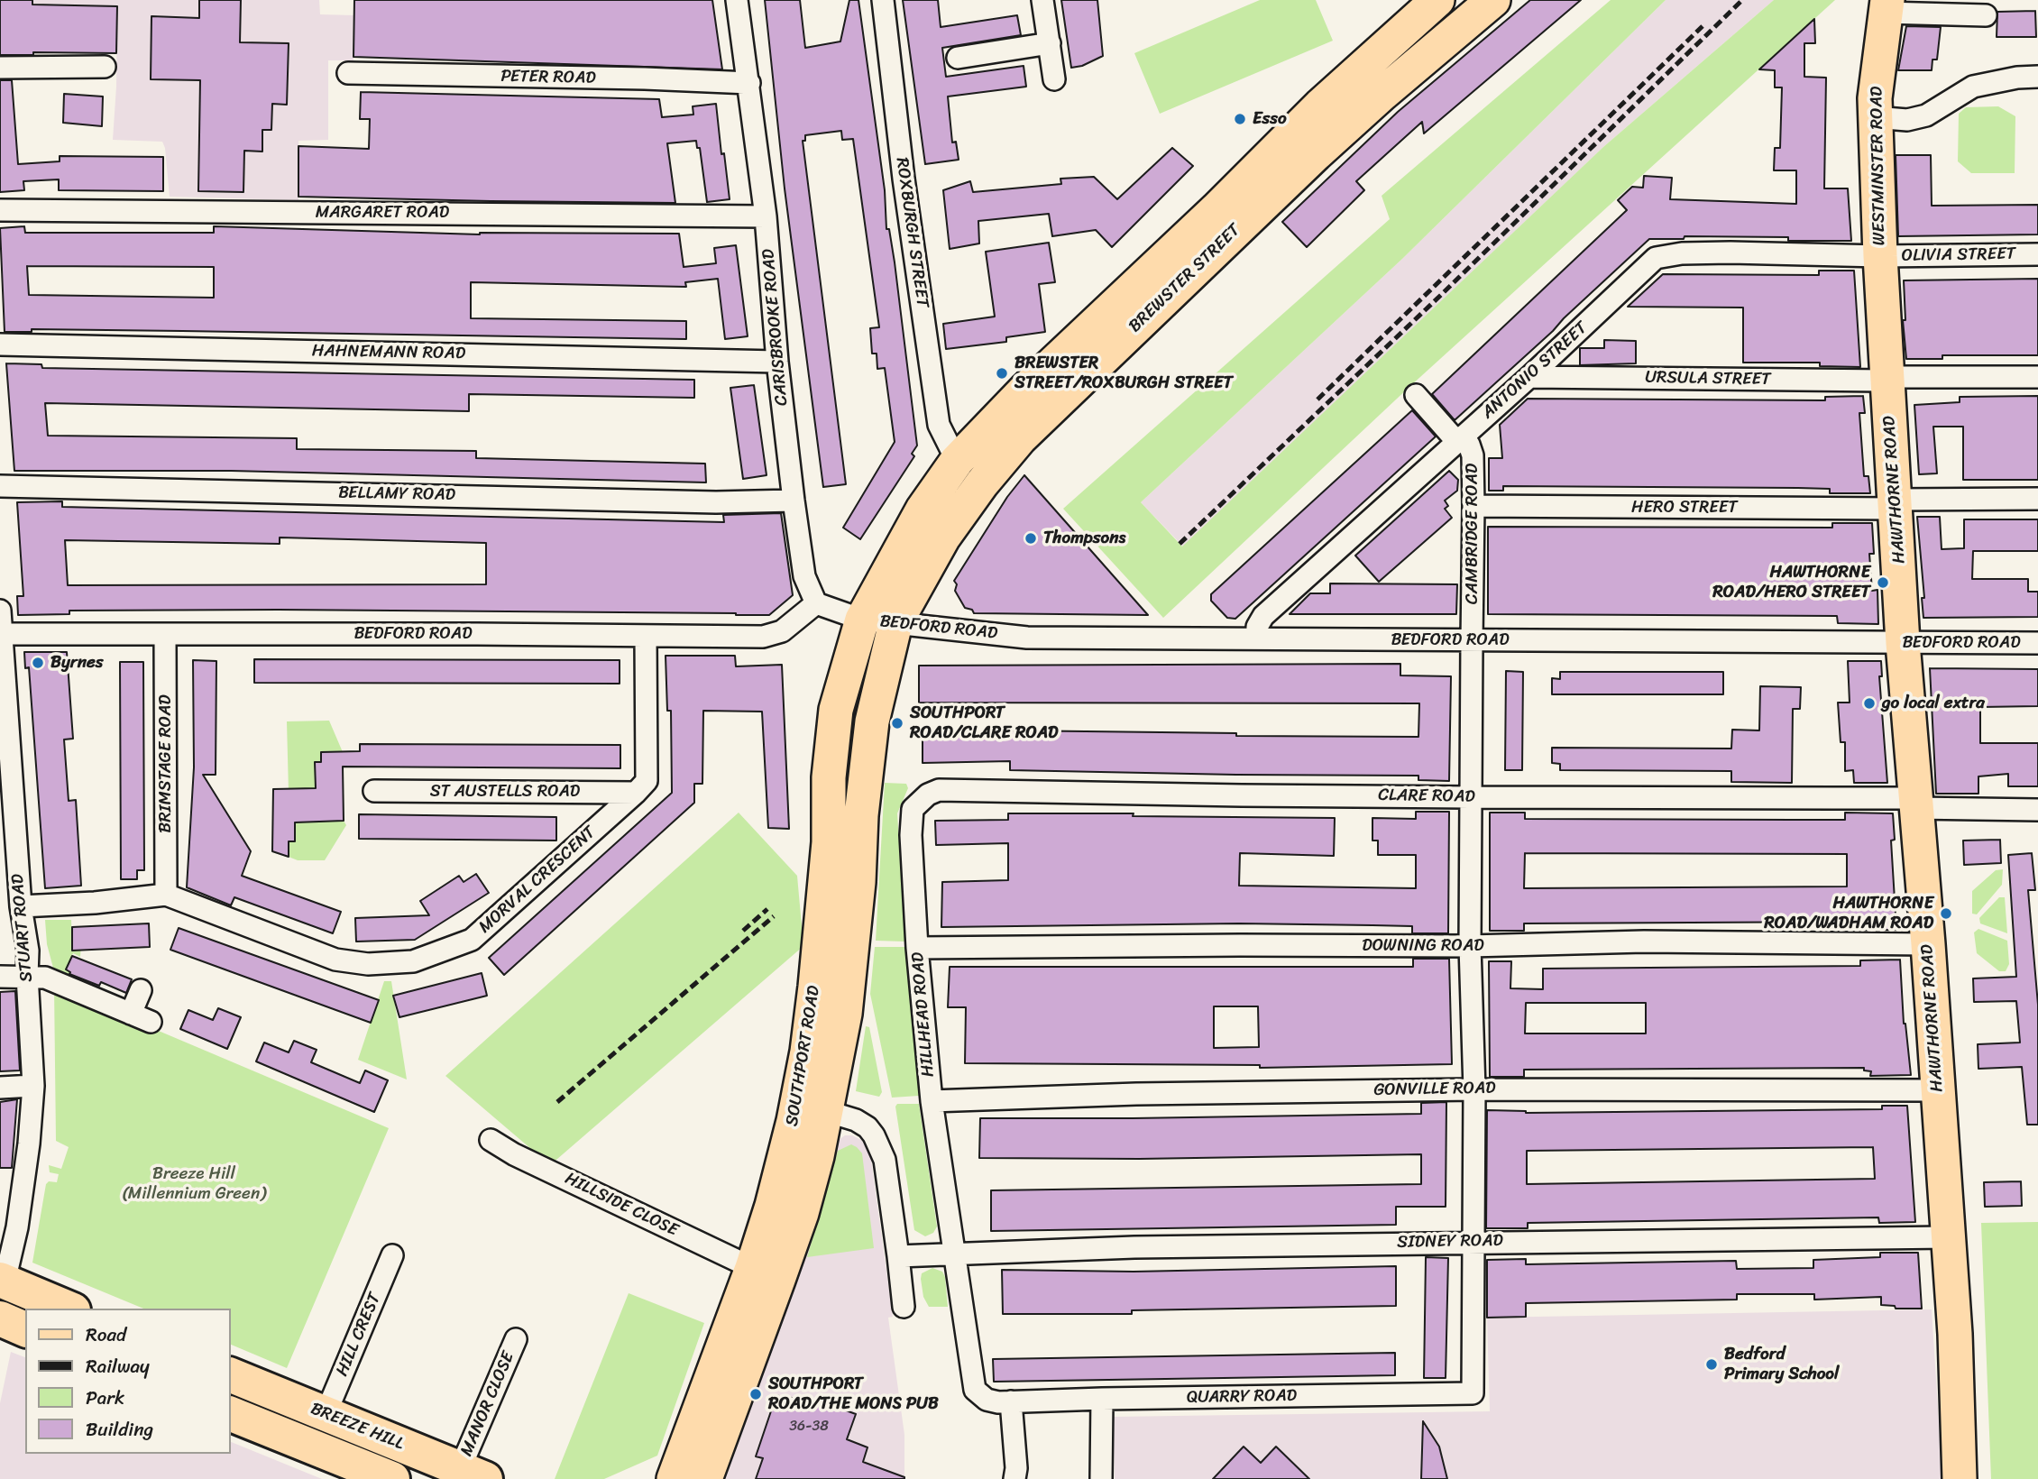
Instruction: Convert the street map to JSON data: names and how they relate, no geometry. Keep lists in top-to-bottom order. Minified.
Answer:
{"streets":{"highway":["BREEZE HILL"],"main road":["WESTMINSTER ROAD","BREWSTER STREET","HAWTHORNE ROAD","SOUTHPORT ROAD"],"street":["PETER ROAD","MARGARET ROAD","ROXBURGH STREET","OLIVIA STREET","CARISBROOKE ROAD","HAHNEMANN ROAD","ANTONIO STREET","URSULA STREET","BELLAMY ROAD","HERO STREET","CAMBRIDGE ROAD","BEDFORD ROAD","BRIMSTAGE ROAD","ST AUSTELLS ROAD","CLARE ROAD","MORVAL CRESCENT","STUART ROAD","DOWNING ROAD","HILLHEAD ROAD","GONVILLE ROAD","HILLSIDE CLOSE","SIDNEY ROAD","HILL CREST","QUARRY ROAD","MANOR CLOSE"]},"crossings":[["PETER ROAD","CARISBROOKE ROAD"],["WESTMINSTER ROAD","OLIVIA STREET"],["WESTMINSTER ROAD","ANTONIO STREET"],["WESTMINSTER ROAD","HAWTHORNE ROAD"],["MARGARET ROAD","CARISBROOKE ROAD"],["ROXBURGH STREET","BREWSTER STREET"],["OLIVIA STREET","ANTONIO STREET"],["OLIVIA STREET","HAWTHORNE ROAD"],["BREWSTER STREET","BEDFORD ROAD"],["BREWSTER STREET","SOUTHPORT ROAD"],["CARISBROOKE ROAD","HAHNEMANN ROAD"],["CARISBROOKE ROAD","BELLAMY ROAD"],["CARISBROOKE ROAD","BEDFORD ROAD"],["ANTONIO STREET","URSULA STREET"],["ANTONIO STREET","HAWTHORNE ROAD"],["ANTONIO STREET","CAMBRIDGE ROAD"],["ANTONIO STREET","BEDFORD ROAD"],["URSULA STREET","HAWTHORNE ROAD"],["HAWTHORNE ROAD","HERO STREET"],["HAWTHORNE ROAD","BEDFORD ROAD"],["HAWTHORNE ROAD","CLARE ROAD"],["HAWTHORNE ROAD","DOWNING ROAD"],["HAWTHORNE ROAD","GONVILLE ROAD"],["HAWTHORNE ROAD","SIDNEY ROAD"],["HERO STREET","CAMBRIDGE ROAD"],["CAMBRIDGE ROAD","BEDFORD ROAD"],["CAMBRIDGE ROAD","CLARE ROAD"],["CAMBRIDGE ROAD","DOWNING ROAD"],["CAMBRIDGE ROAD","GONVILLE ROAD"],["CAMBRIDGE ROAD","SIDNEY ROAD"],["CAMBRIDGE ROAD","QUARRY ROAD"],["BEDFORD ROAD","BRIMSTAGE ROAD"],["BEDFORD ROAD","MORVAL CRESCENT"],["BEDFORD ROAD","STUART ROAD"],["BEDFORD ROAD","SOUTHPORT ROAD"],["BRIMSTAGE ROAD","MORVAL CRESCENT"],["ST AUSTELLS ROAD","MORVAL CRESCENT"],["CLARE ROAD","HILLHEAD ROAD"],["MORVAL CRESCENT","STUART ROAD"],["DOWNING ROAD","HILLHEAD ROAD"],["HILLHEAD ROAD","GONVILLE ROAD"],["HILLHEAD ROAD","SIDNEY ROAD"],["HILLHEAD ROAD","QUARRY ROAD"],["SOUTHPORT ROAD","HILLSIDE CLOSE"],["HILL CREST","BREEZE HILL"],["MANOR CLOSE","BREEZE HILL"]],"parks":["Breeze Hill (Millennium Green)"],"places":["Esso","BREWSTER STREET/ROXBURGH STREET","Thompsons","HAWTHORNE ROAD/HERO STREET","Byrnes","go local extra","SOUTHPORT ROAD/CLARE ROAD","HAWTHORNE ROAD/WADHAM ROAD","Bedford Primary School","SOUTHPORT ROAD/THE MONS PUB"],"house_numbers":["36-38"],"legend":["Road","Railway","Park","Building"]}
